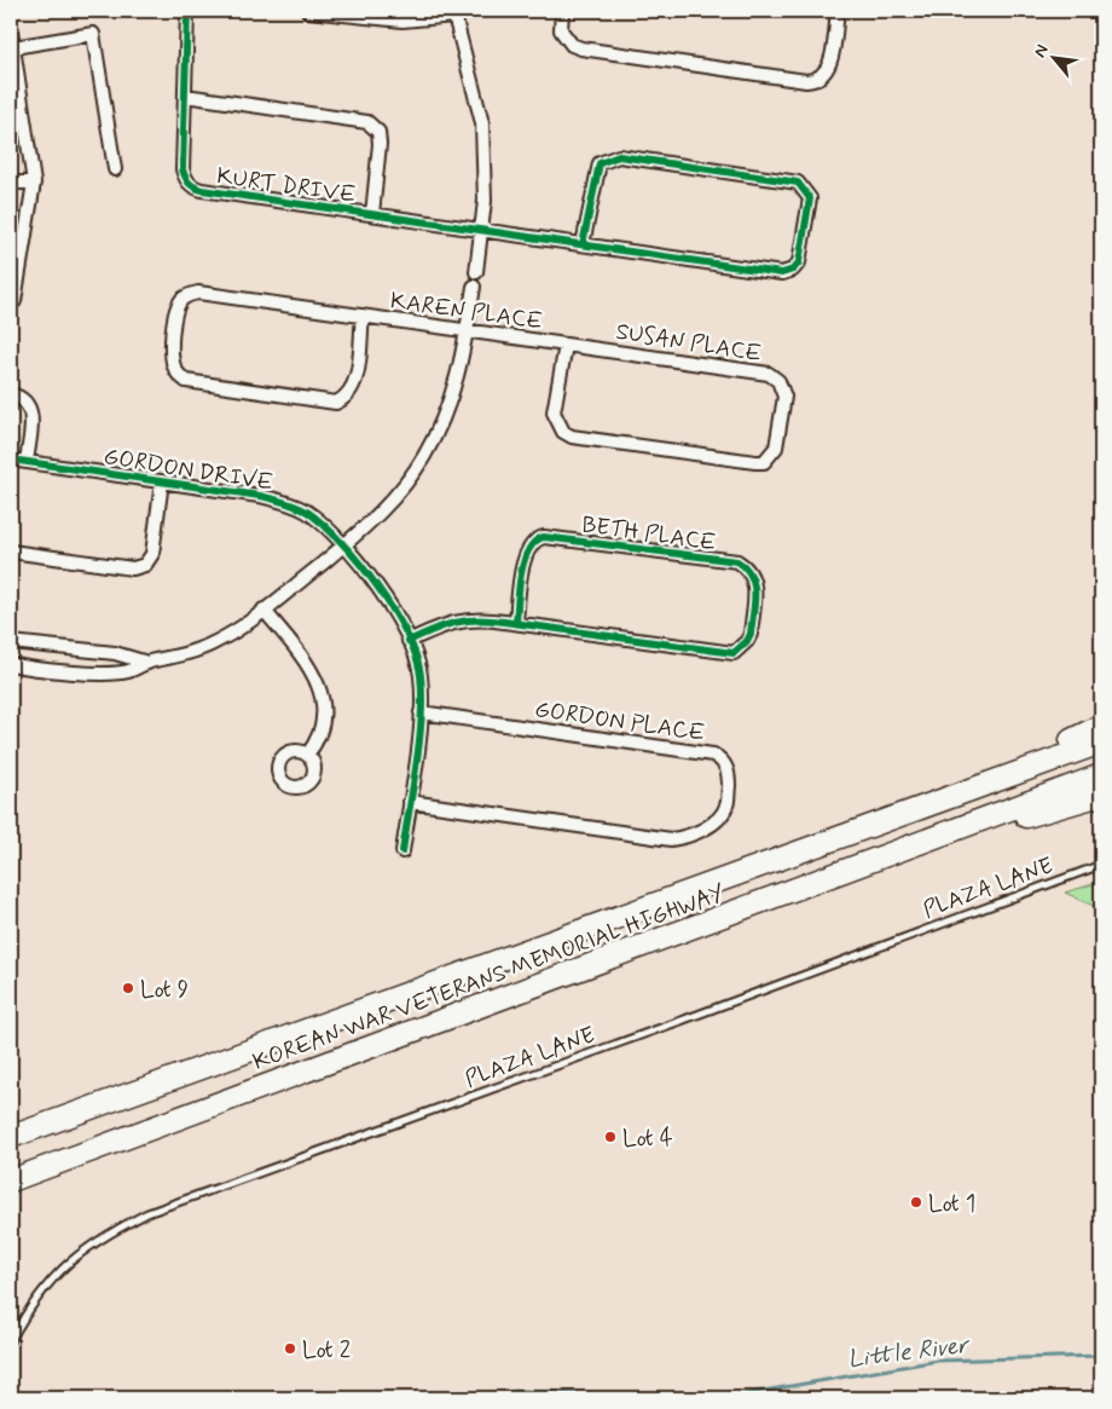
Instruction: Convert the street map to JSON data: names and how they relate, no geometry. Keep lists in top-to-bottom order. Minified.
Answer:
{"streets":{"highway":["KOREAN WAR VETERANS MEMORIAL HIGHWAY"],"street":["KURT DRIVE","KAREN PLACE","SUSAN PLACE","GORDON DRIVE","BETH PLACE","GORDON PLACE"],"lane":["PLAZA LANE"]},"crossings":[["KAREN PLACE","SUSAN PLACE"],["GORDON DRIVE","BETH PLACE"],["GORDON DRIVE","GORDON PLACE"]],"water":["Little River"],"places":["Lot 9","Lot 4","Lot 1","Lot 2"],"north":"top left"}
